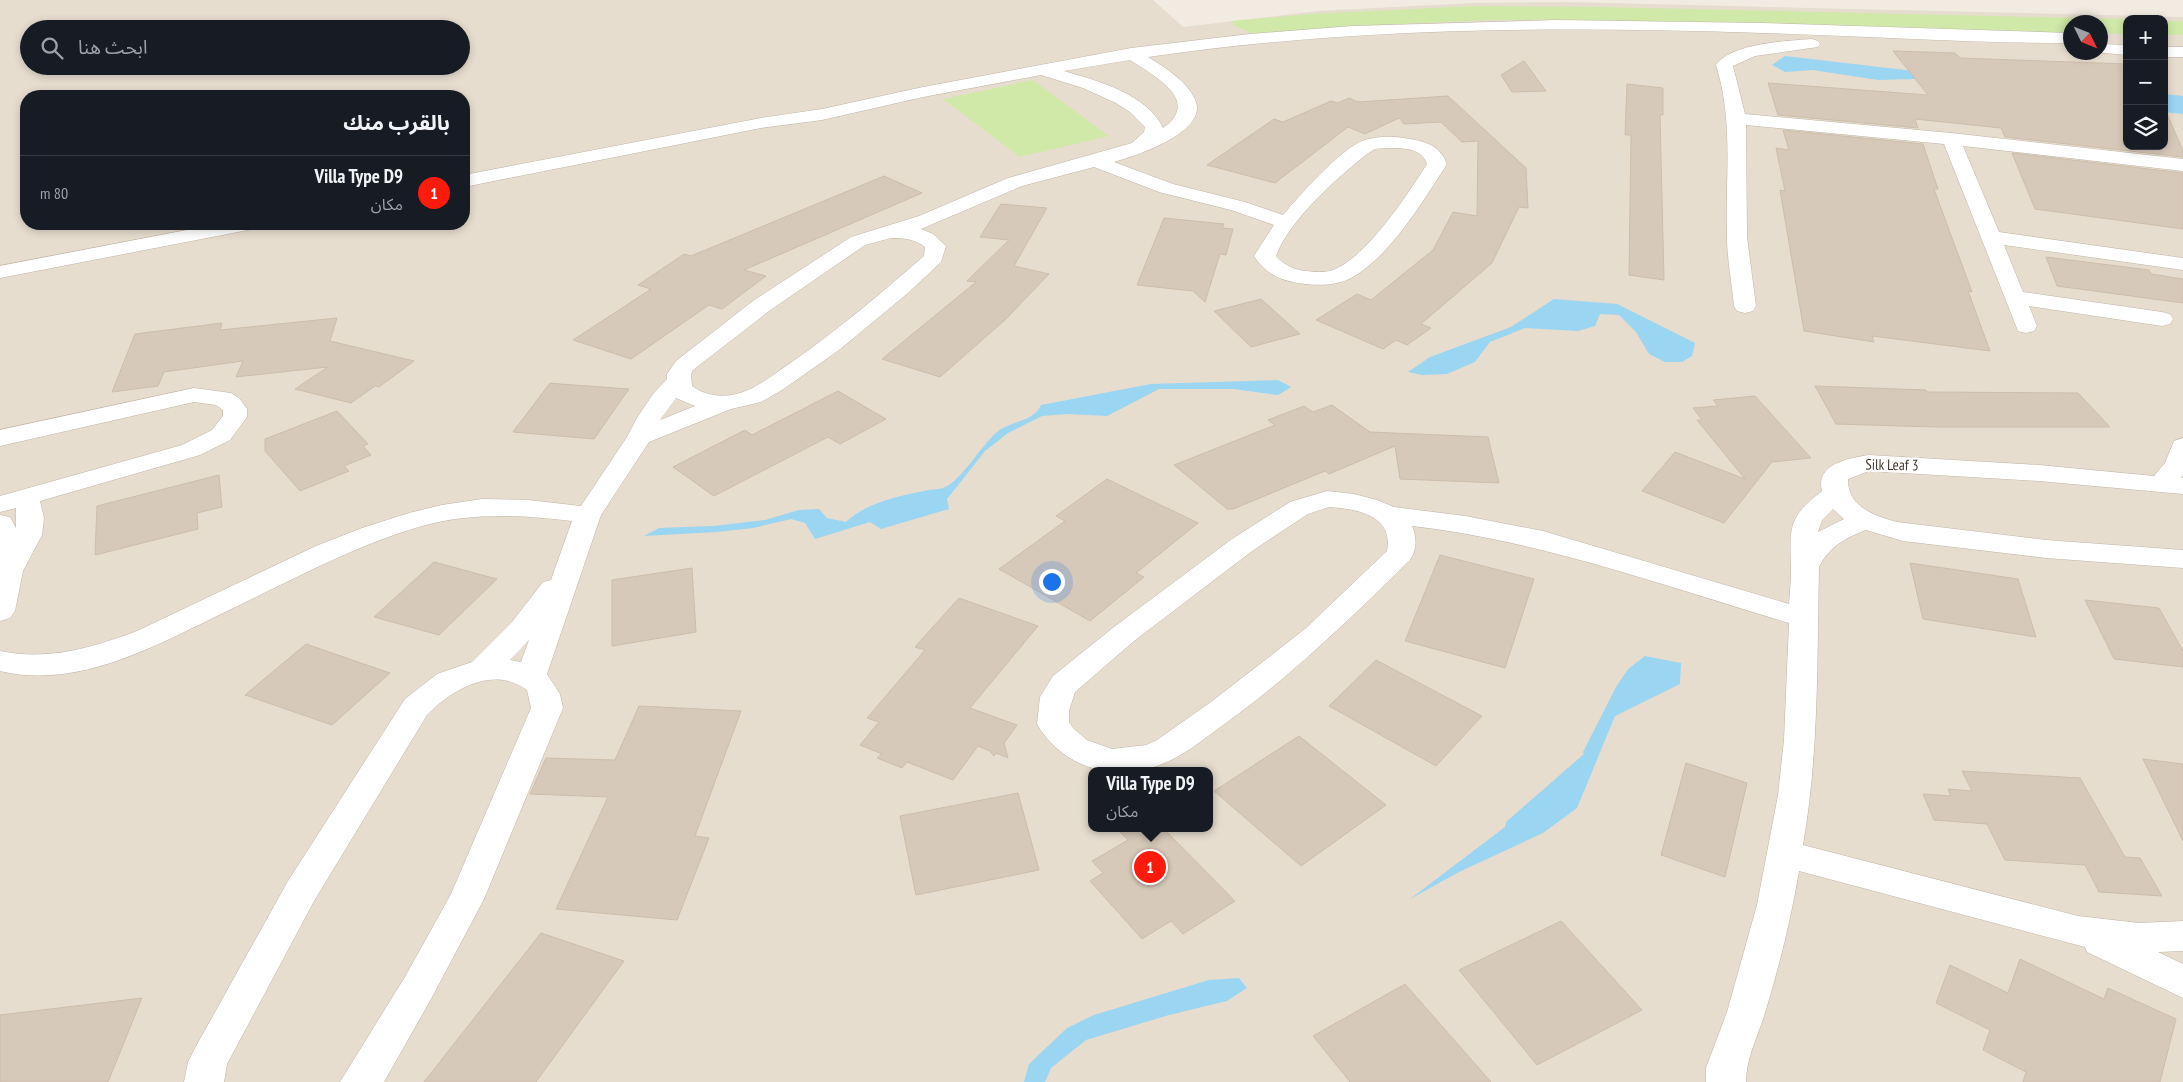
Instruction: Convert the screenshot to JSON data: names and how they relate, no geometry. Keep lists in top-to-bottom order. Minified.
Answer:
{"streets":{"street":["Silk Leaf 3"]},"north":"bottom right","page":{"map_buttons":["+","−"],"search":"ابحث هنا","heading":"بالقرب منك","list":[{"mark":"1","name":"Villa Type D9","note":"مكان","value":"80 m"}],"popup":["Villa Type D9","مكان"],"pins":"1"}}
